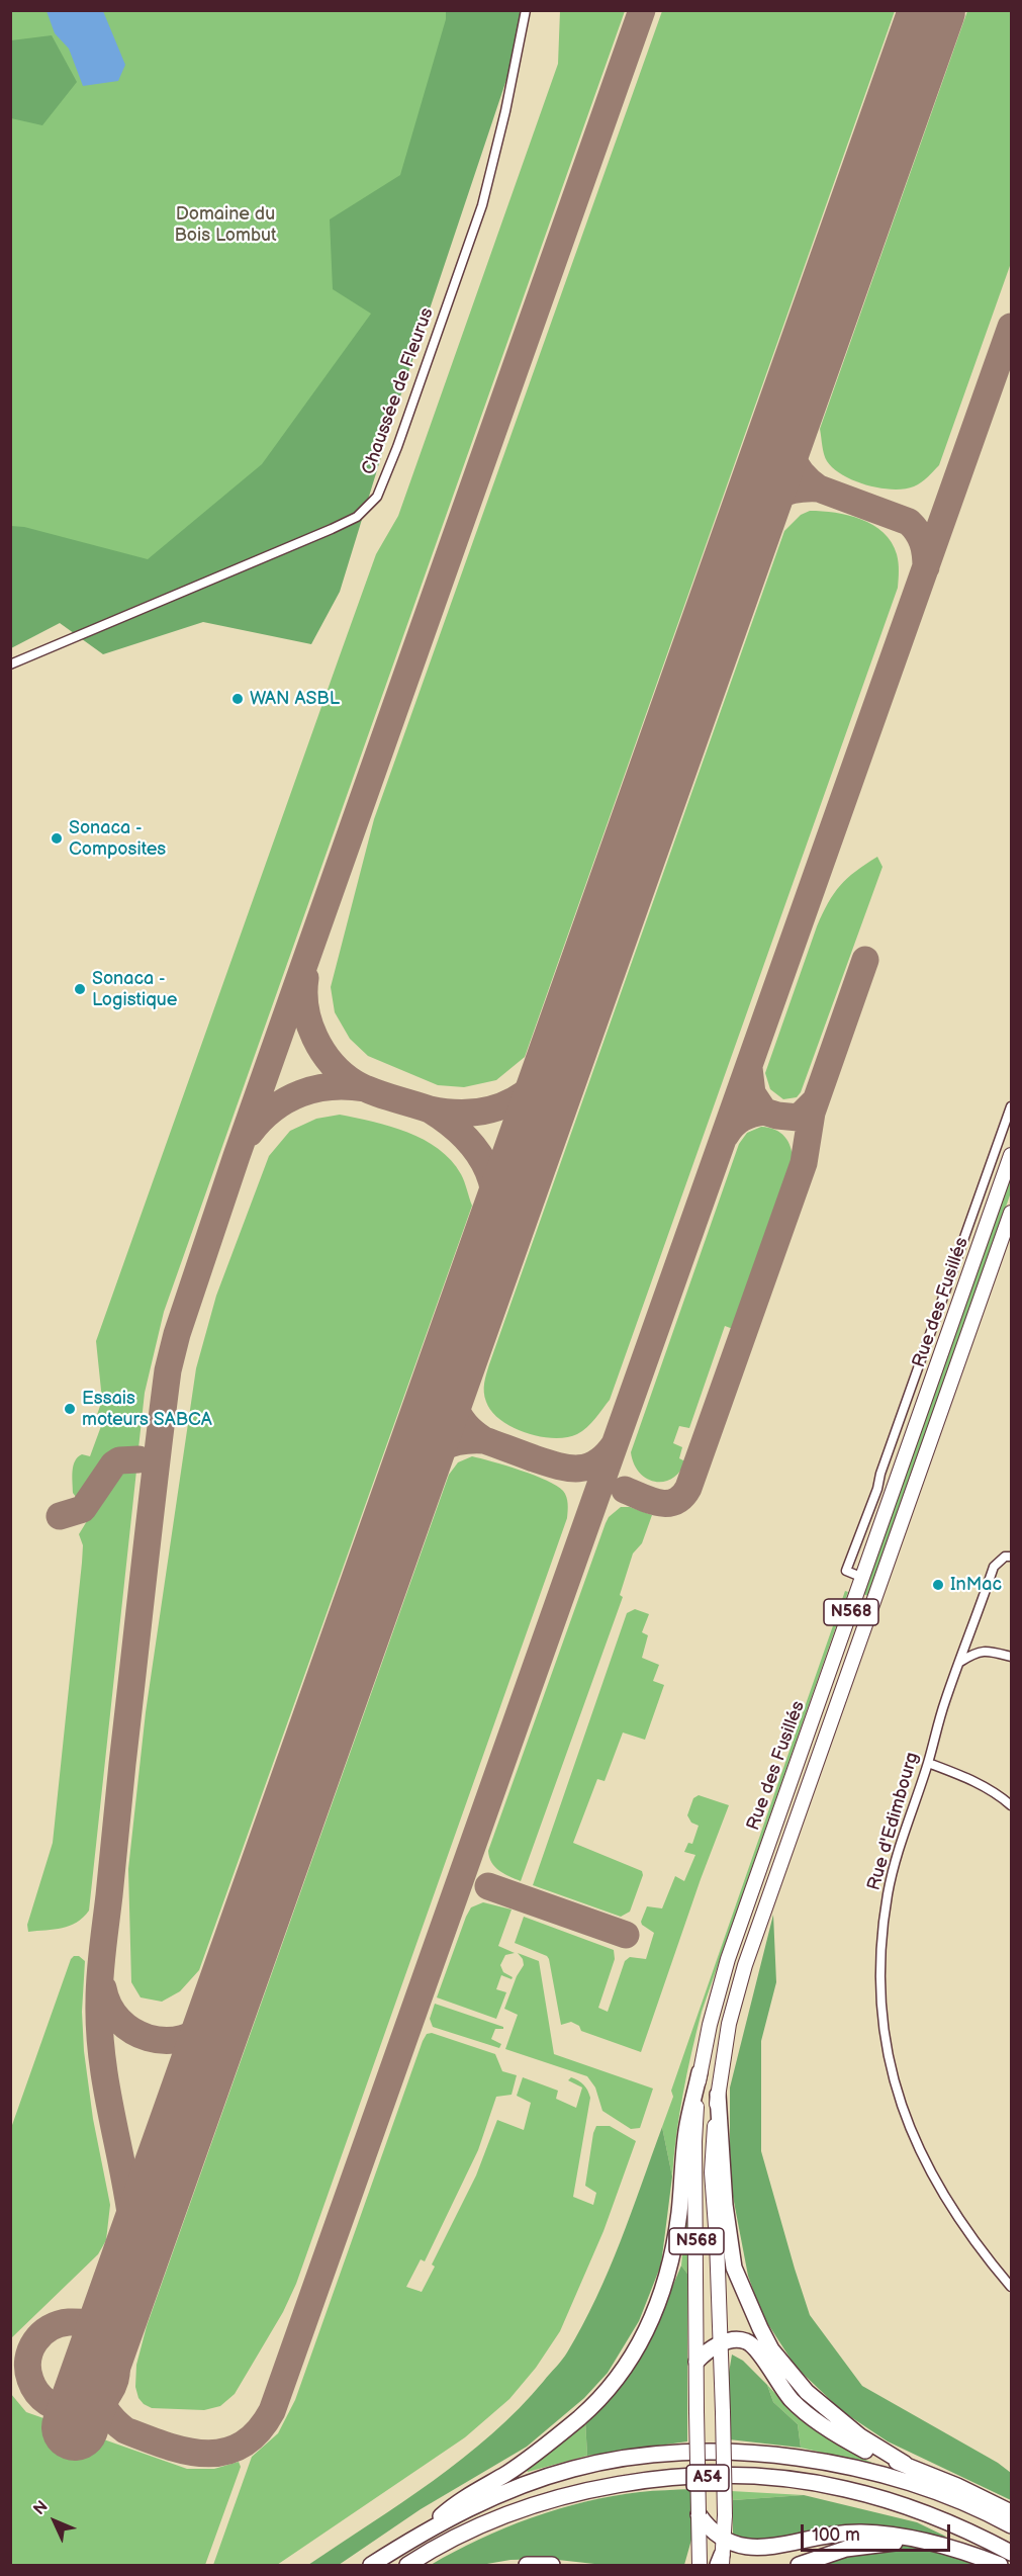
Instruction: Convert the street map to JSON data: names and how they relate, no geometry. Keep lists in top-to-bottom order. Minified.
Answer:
{"streets":{"highway":["Rue des Fusillés","N568","A54"],"street":["Chaussée de Fleurus","Rue d'Edimbourg"]},"crossings":[["Rue des Fusillés","N568"]],"parks":["Domaine du Bois Lombut"],"places":["WAN ASBL","Sonaca - Composites","Sonaca - Logistique","Essais moteurs SABCA","InMac"],"scale_bar":"100 m","north":"top left"}
